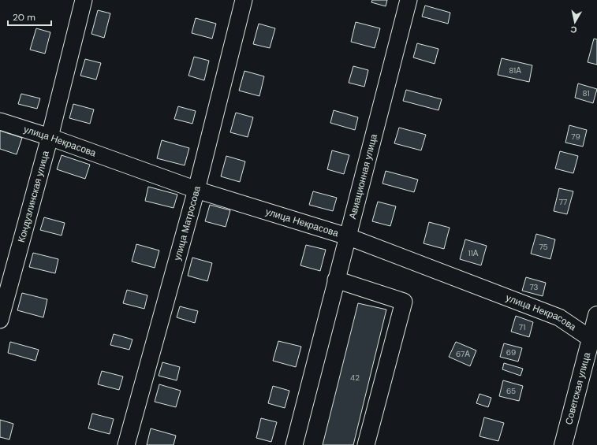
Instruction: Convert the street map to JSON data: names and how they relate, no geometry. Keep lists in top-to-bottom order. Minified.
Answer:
{"streets":{"main road":["Советская улица"],"street":["улица Некрасова","Авиационная улица","Кондузлинская улица","улица Матросова"]},"crossings":[["улица Некрасова","Авиационная улица"],["улица Некрасова","Кондузлинская улица"],["улица Некрасова","улица Матросова"],["улица Некрасова","Советская улица"]],"house_numbers":["81А","81","79","77","75","11А","73","71","69","67А","42","65"],"scale_bar":"20 m","north":"bottom"}
